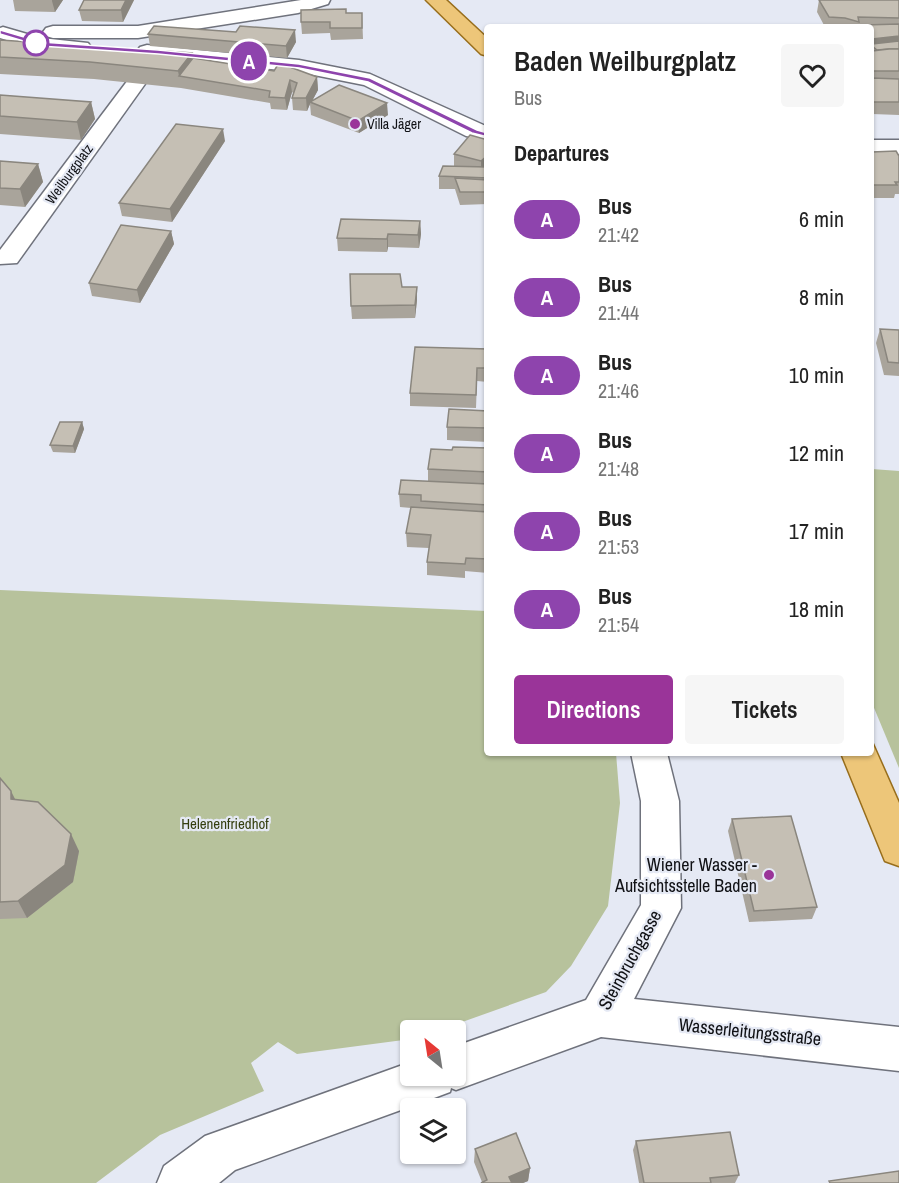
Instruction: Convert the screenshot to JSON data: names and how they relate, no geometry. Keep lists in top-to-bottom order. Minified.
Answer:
{"streets":{"street":["Weilburgplatz","Steinbruchgasse","Wasserleitungsstraße"]},"crossings":[["Steinbruchgasse","Wasserleitungsstraße"]],"parks":["Helenenfriedhof"],"places":["Villa Jäger","Wiener Wasser - Aufsichtsstelle Baden"],"lines":["bus line A"],"north":"top left","page":{"on_map":"A","heading":[["Baden Weilburgplatz","Bus"],"Departures"],"list":[{"mark":"A","name":"Bus","note":"21:42","value":"6 min"},{"mark":"A","name":"Bus","note":"21:44","value":"8 min"},{"mark":"A","name":"Bus","note":"21:46","value":"10 min"},{"mark":"A","name":"Bus","note":"21:48","value":"12 min"},{"mark":"A","name":"Bus","note":"21:53","value":"17 min"},{"mark":"A","name":"Bus","note":"21:54","value":"18 min"}],"buttons":["Directions","Tickets"]}}
